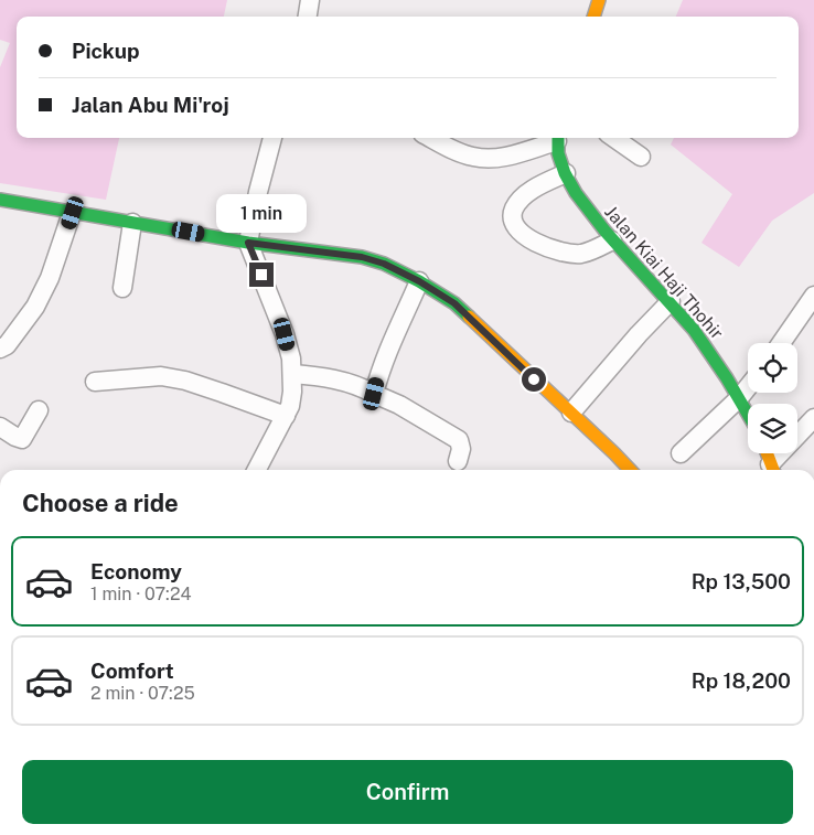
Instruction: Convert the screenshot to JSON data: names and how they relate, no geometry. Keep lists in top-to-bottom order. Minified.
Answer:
{"streets":{"street":["Jalan Kiai Haji Thohir"]},"page":{"banner":["Pickup","Jalan Abu Mi'roj"],"bubble":"1 min","heading":"Choose a ride","list":[{"name":"Economy","note":"1 min · 07:24","value":"Rp 13,500"},{"name":"Comfort","note":"2 min · 07:25","value":"Rp 18,200"}],"buttons":"Confirm"}}
